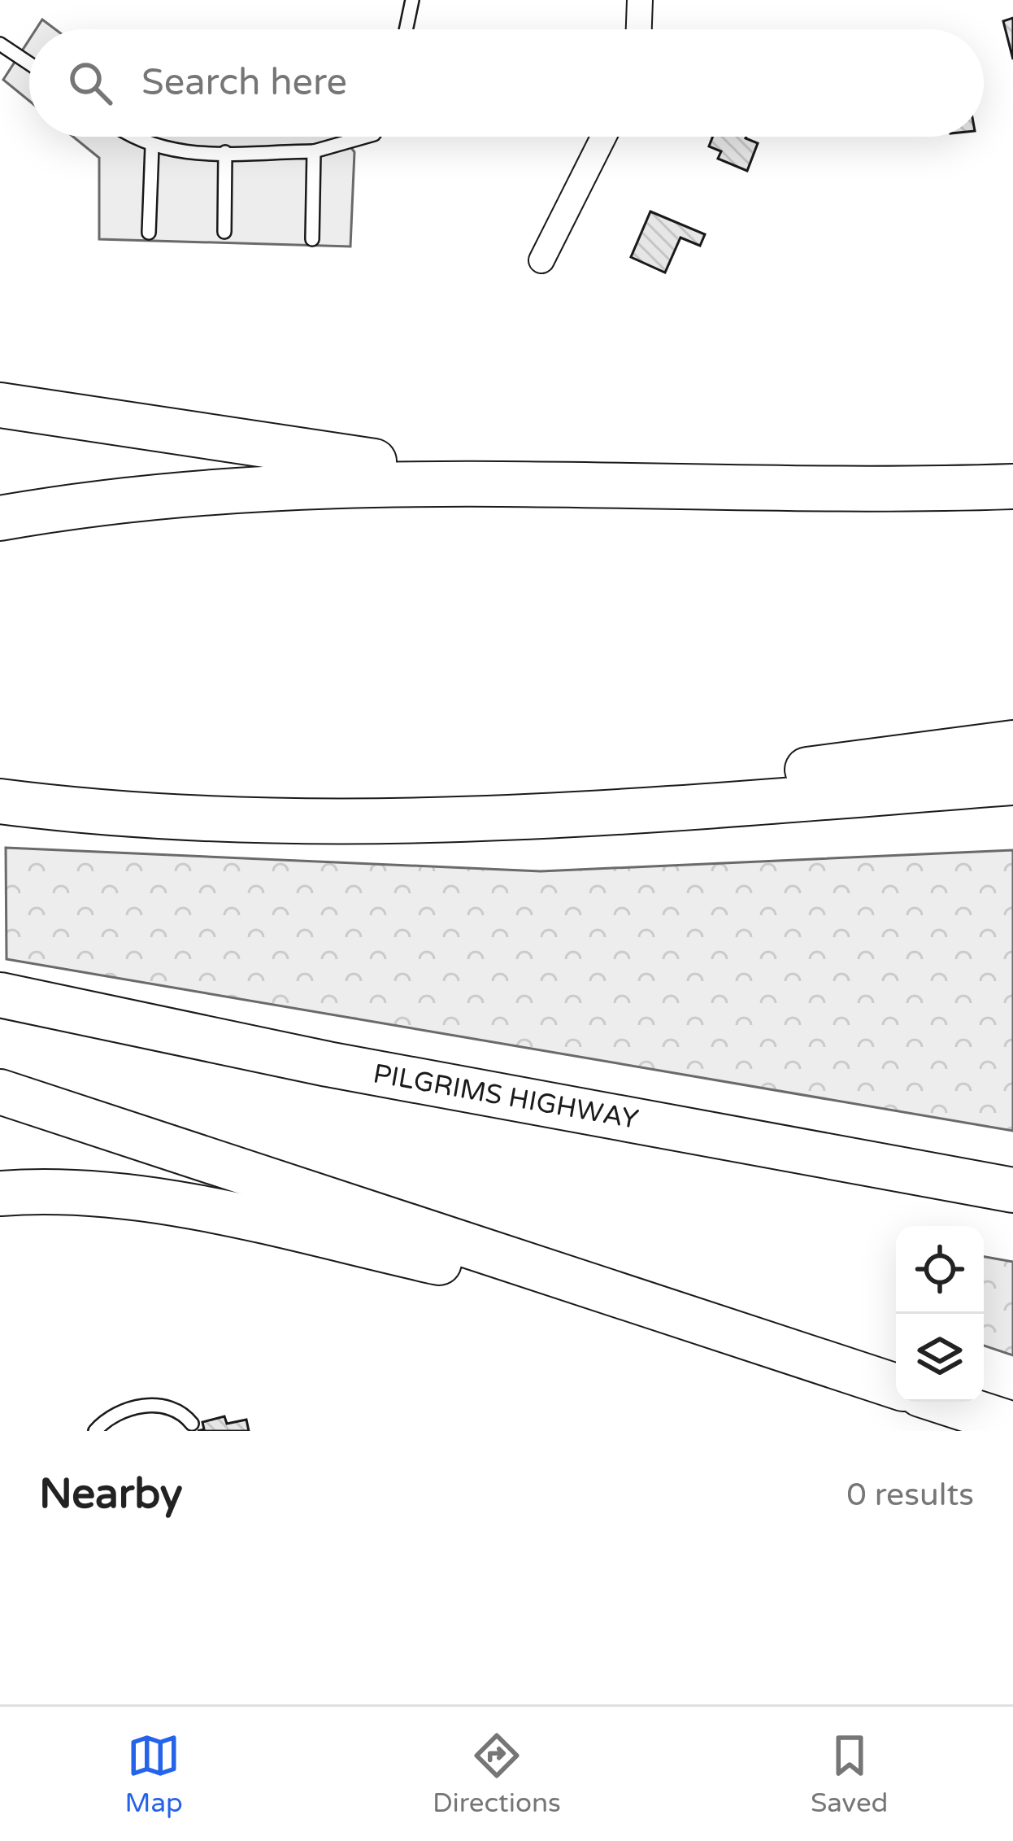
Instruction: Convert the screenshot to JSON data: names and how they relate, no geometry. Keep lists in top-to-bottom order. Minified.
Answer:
{"streets":{"highway":["PILGRIMS HIGHWAY"]},"page":{"search":"Search here","heading":["Nearby","0 results"],"nav":["Map","Directions","Saved"]}}
